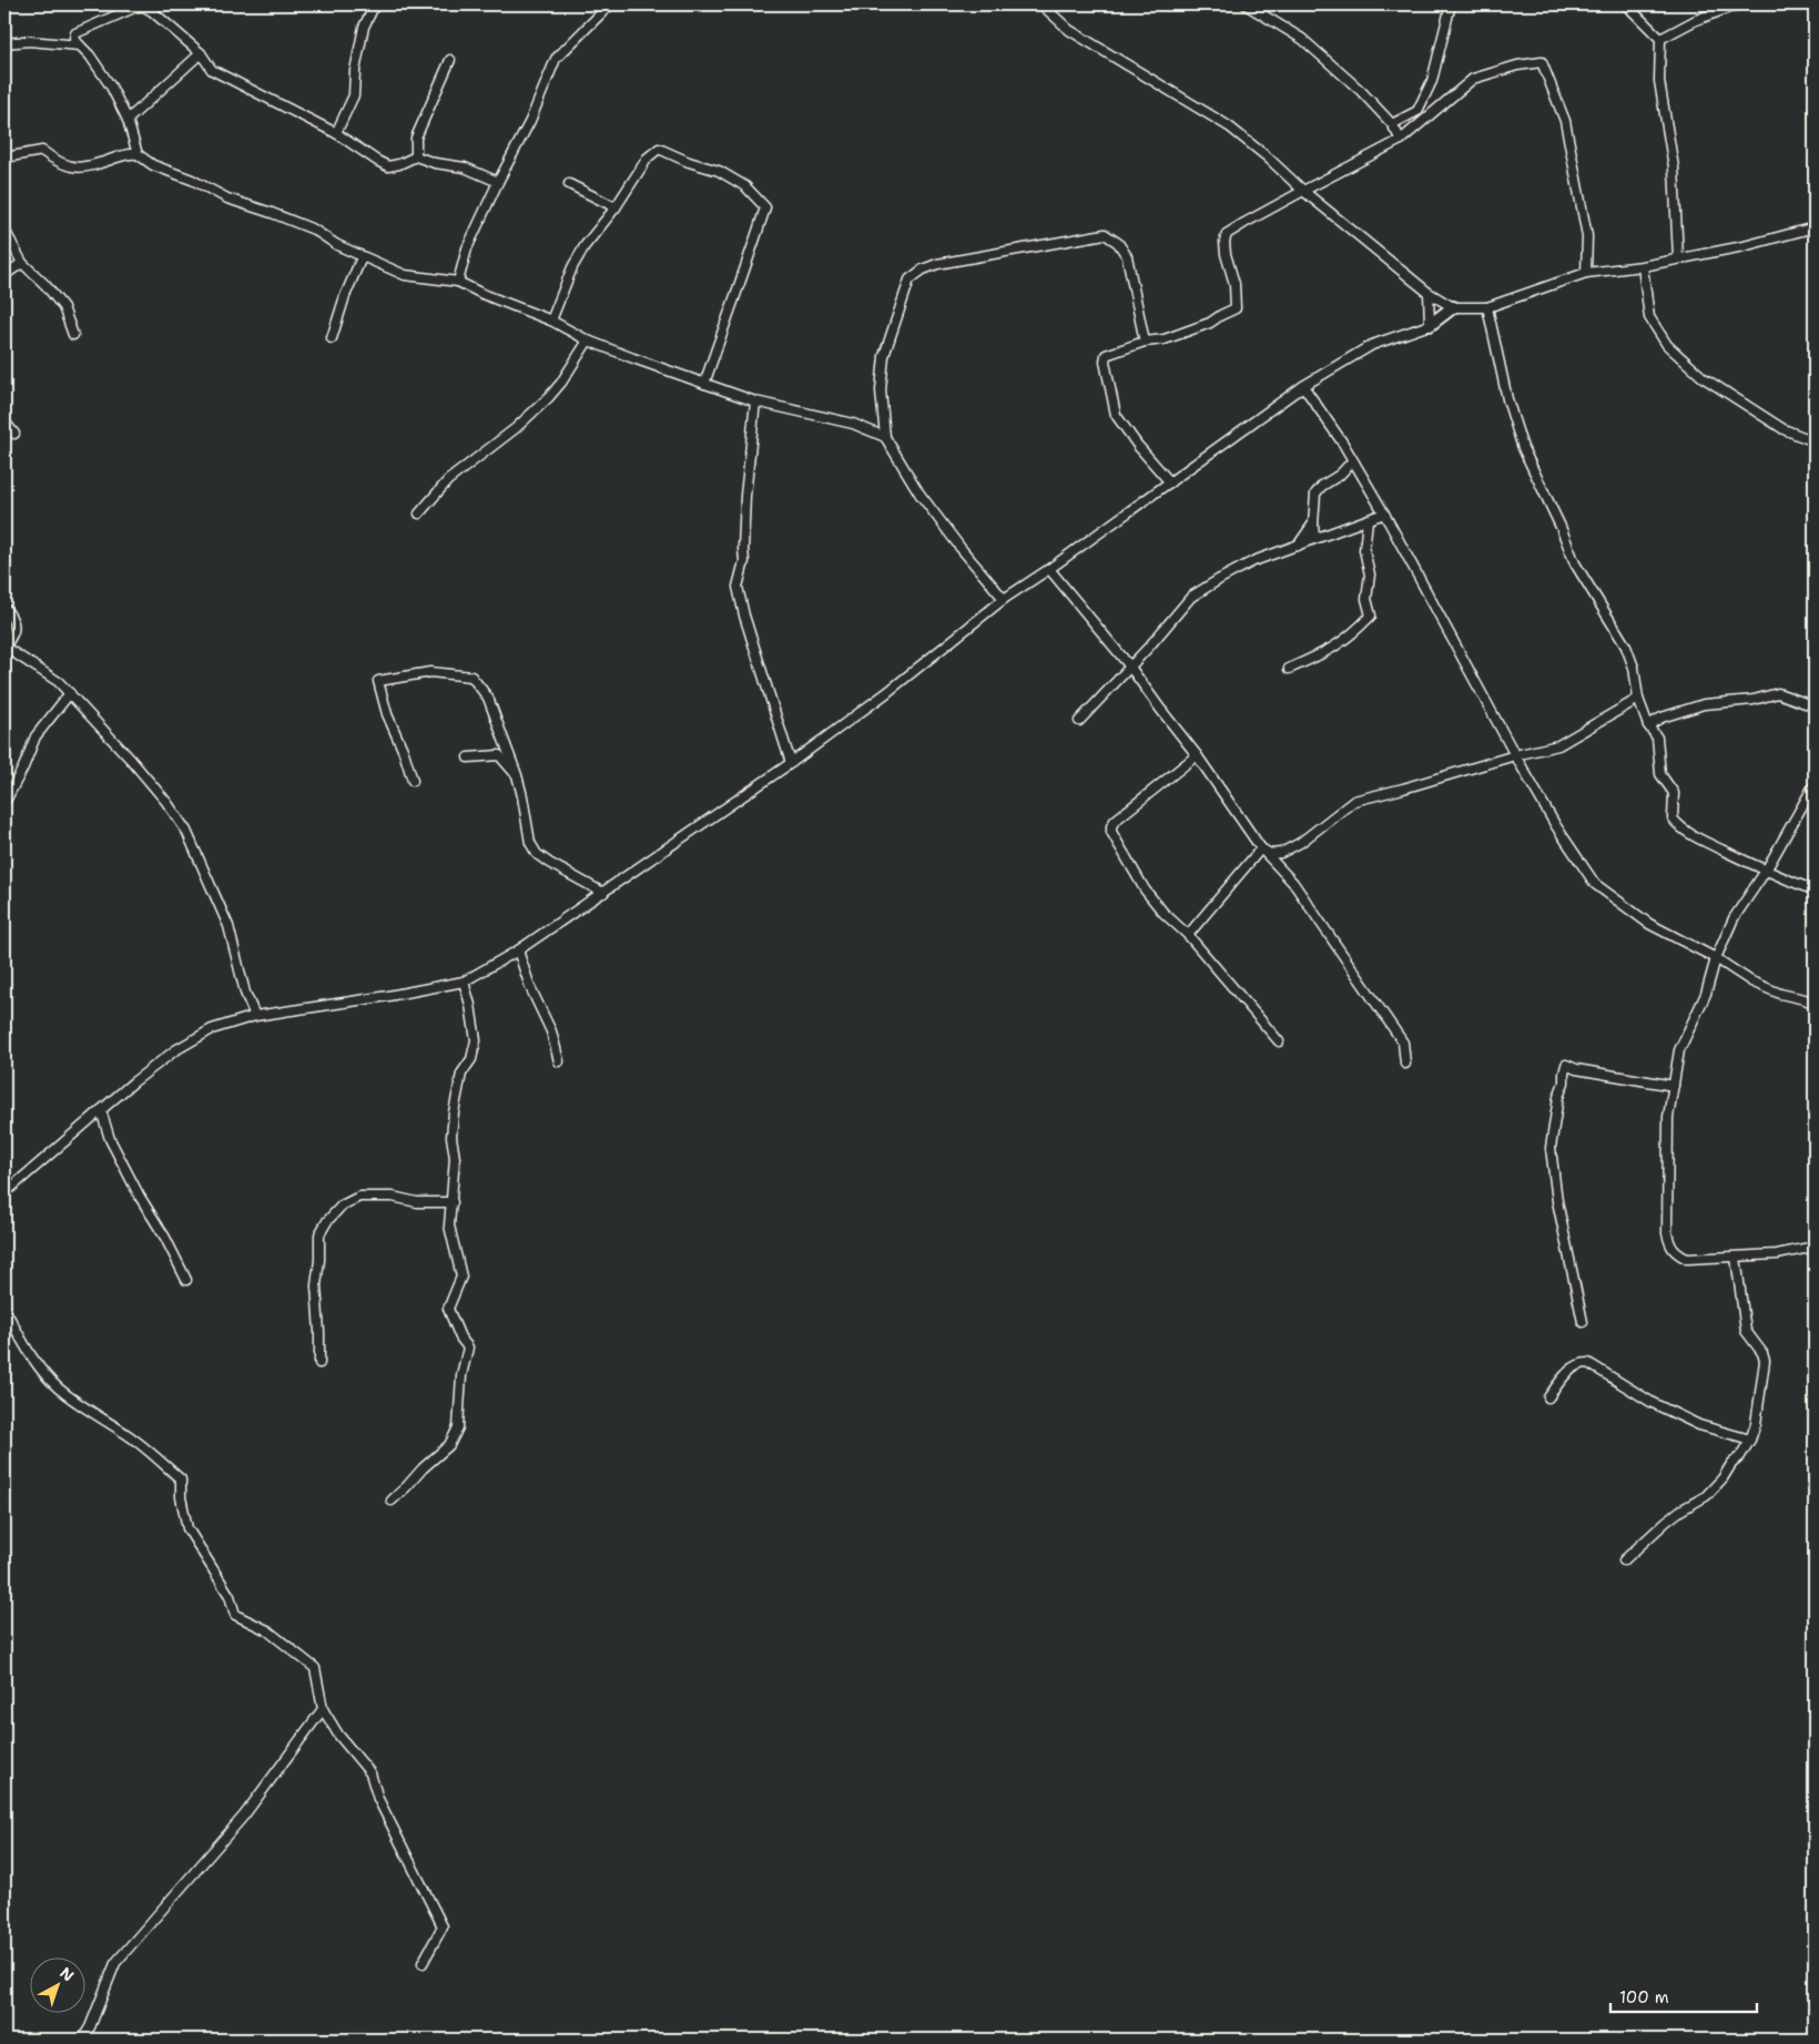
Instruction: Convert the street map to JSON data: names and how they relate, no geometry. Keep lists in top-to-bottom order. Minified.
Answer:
{"scale_bar":"100 m","north":"top right"}
